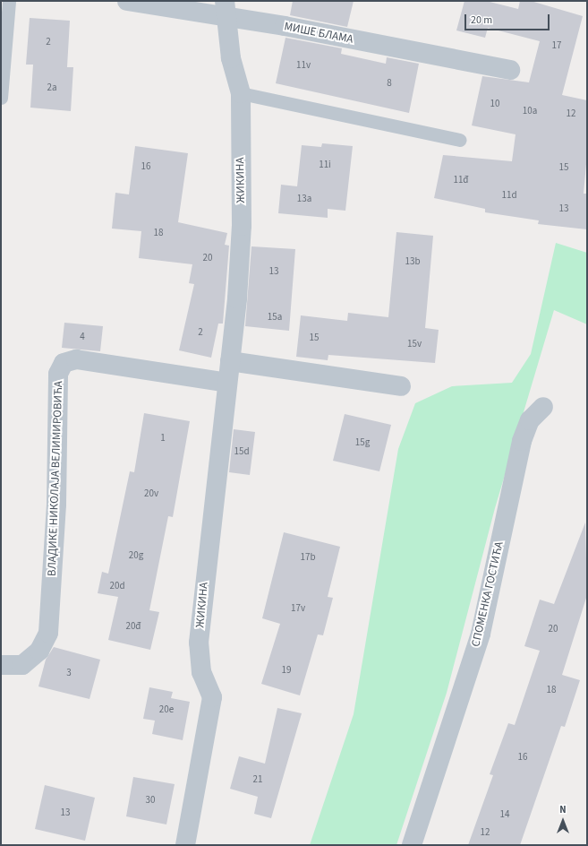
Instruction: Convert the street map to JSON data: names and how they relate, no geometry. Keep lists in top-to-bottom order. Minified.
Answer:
{"streets":{"street":["МИШЕ БЛАМА","ЖИКИНА","ВЛАДИКЕ НИКОЛАЈА ВЕЛИМИРОВИЋА","СПОМЕНКА ГОСТИЋА"]},"crossings":[["МИШЕ БЛАМА","ЖИКИНА"],["ЖИКИНА","ВЛАДИКЕ НИКОЛАЈА ВЕЛИМИРОВИЋА"]],"house_numbers":["2","17","11v","8","2a","10","10a","12","11i","16","15","11đ","11d","13a","13","18","20","13b","13","15a","2","4","15","15v","1","15g","15d","20v","20g","17b","20d","17v","20đ","20","19","3","18","20e","16","21","30","13","14","12"],"scale_bar":"20 m","north":"top"}
